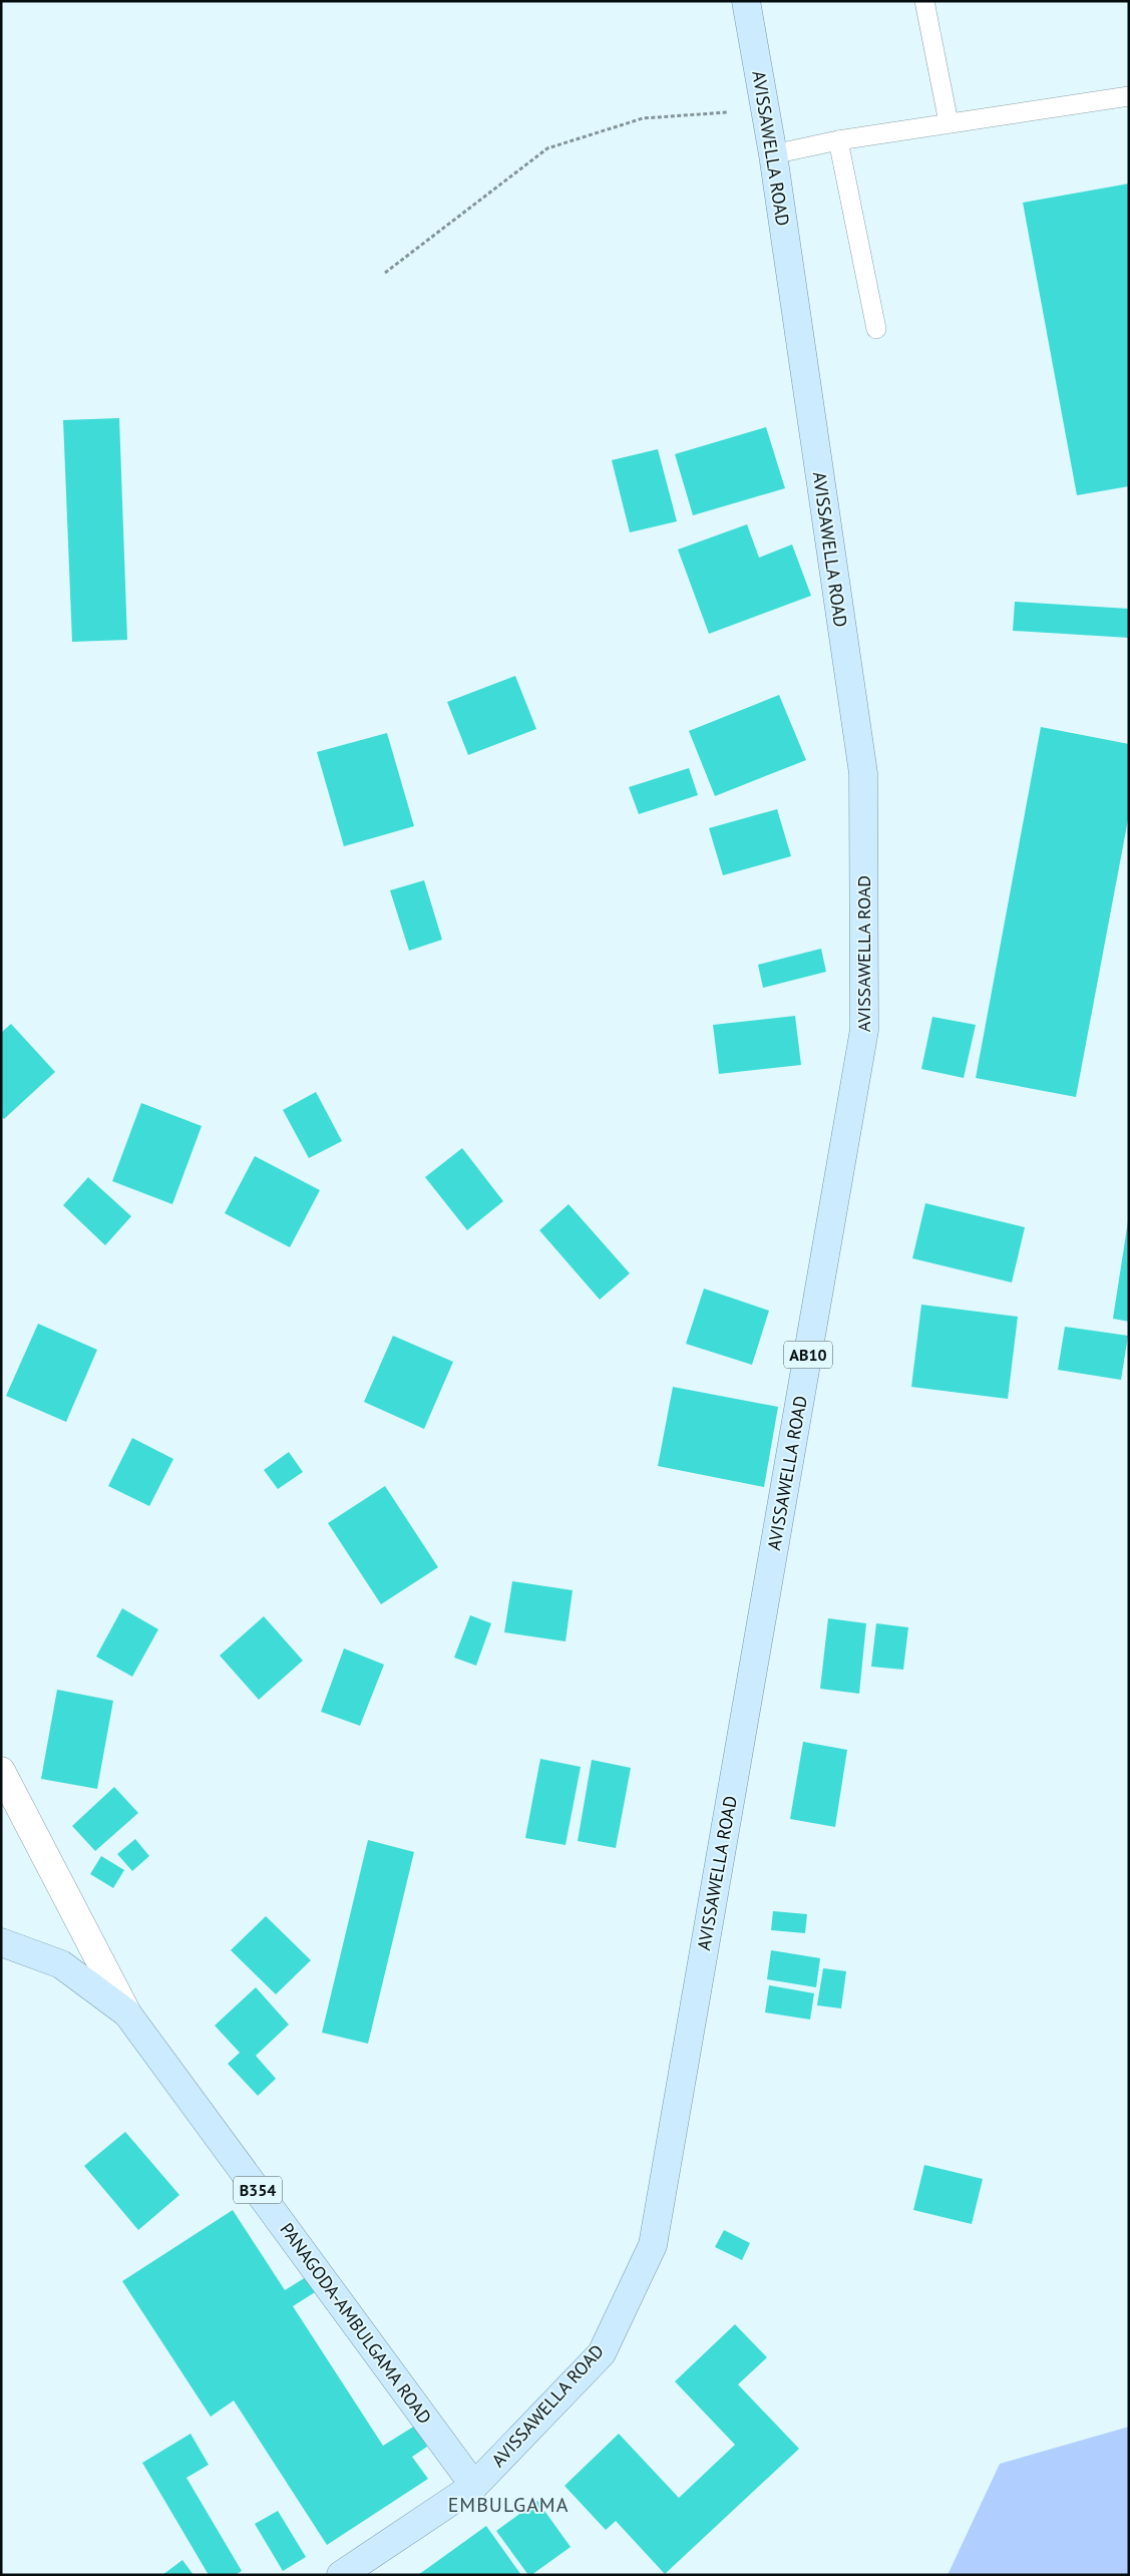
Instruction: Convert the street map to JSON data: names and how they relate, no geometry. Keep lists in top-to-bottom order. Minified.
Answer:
{"streets":{"main road":["AVISSAWELLA ROAD","AB10","B354","PANAGODA-AMBULGAMA ROAD"]},"crossings":[["AVISSAWELLA ROAD","PANAGODA-AMBULGAMA ROAD"]],"districts":["EMBULGAMA"]}
